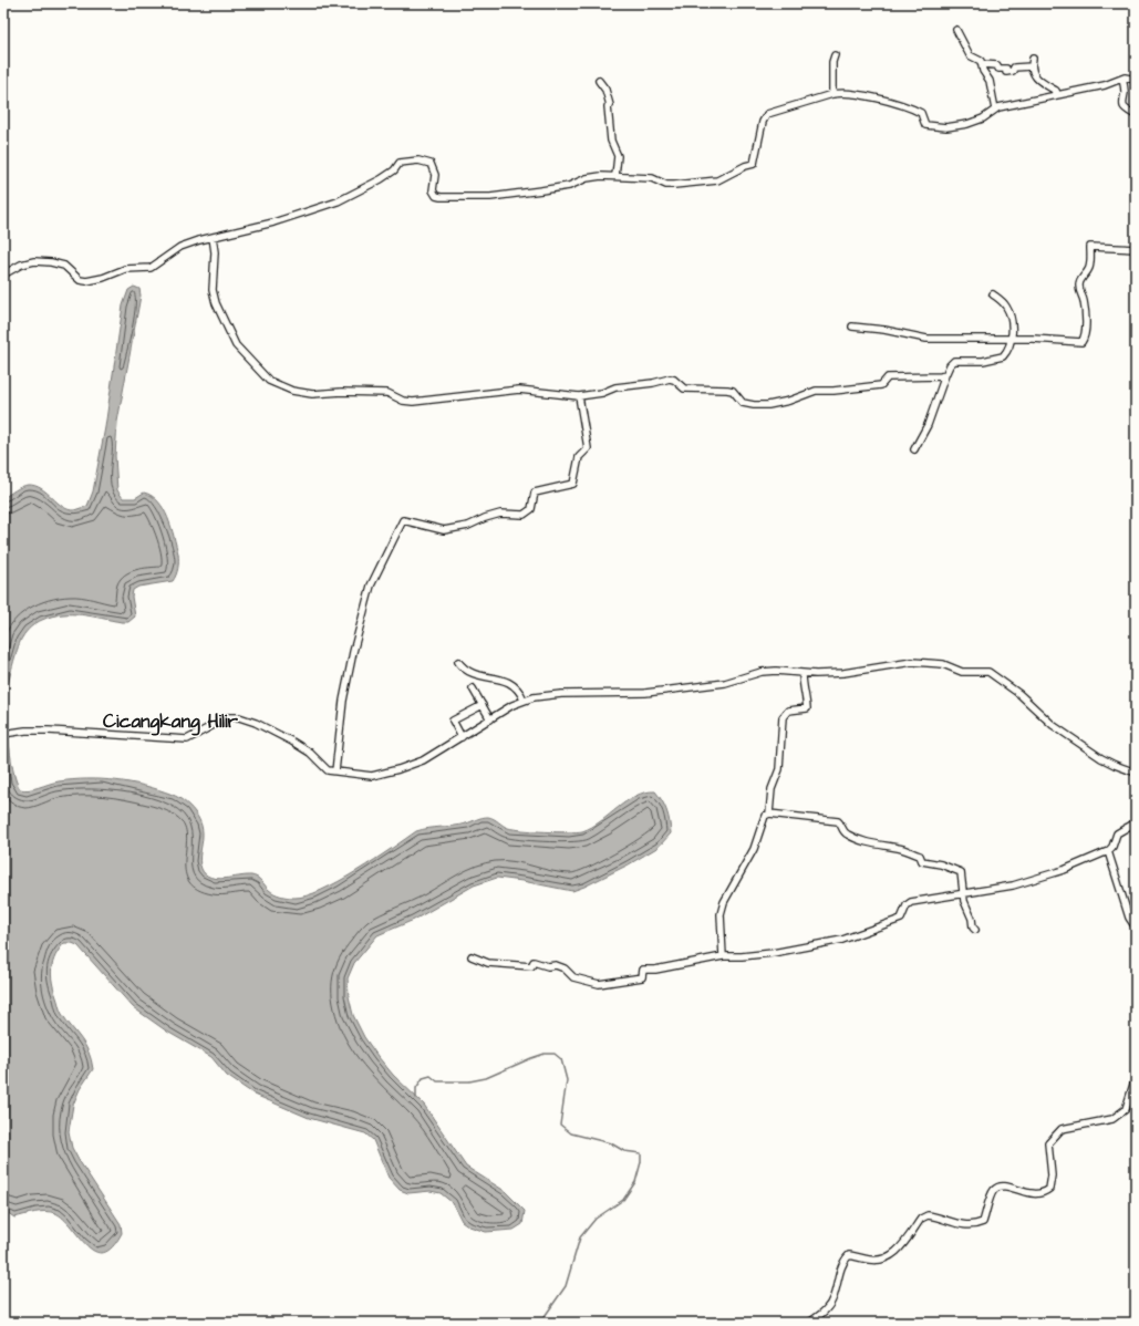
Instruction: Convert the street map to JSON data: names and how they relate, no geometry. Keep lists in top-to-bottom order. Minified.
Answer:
{"districts":["Cicangkang Hilir"]}
